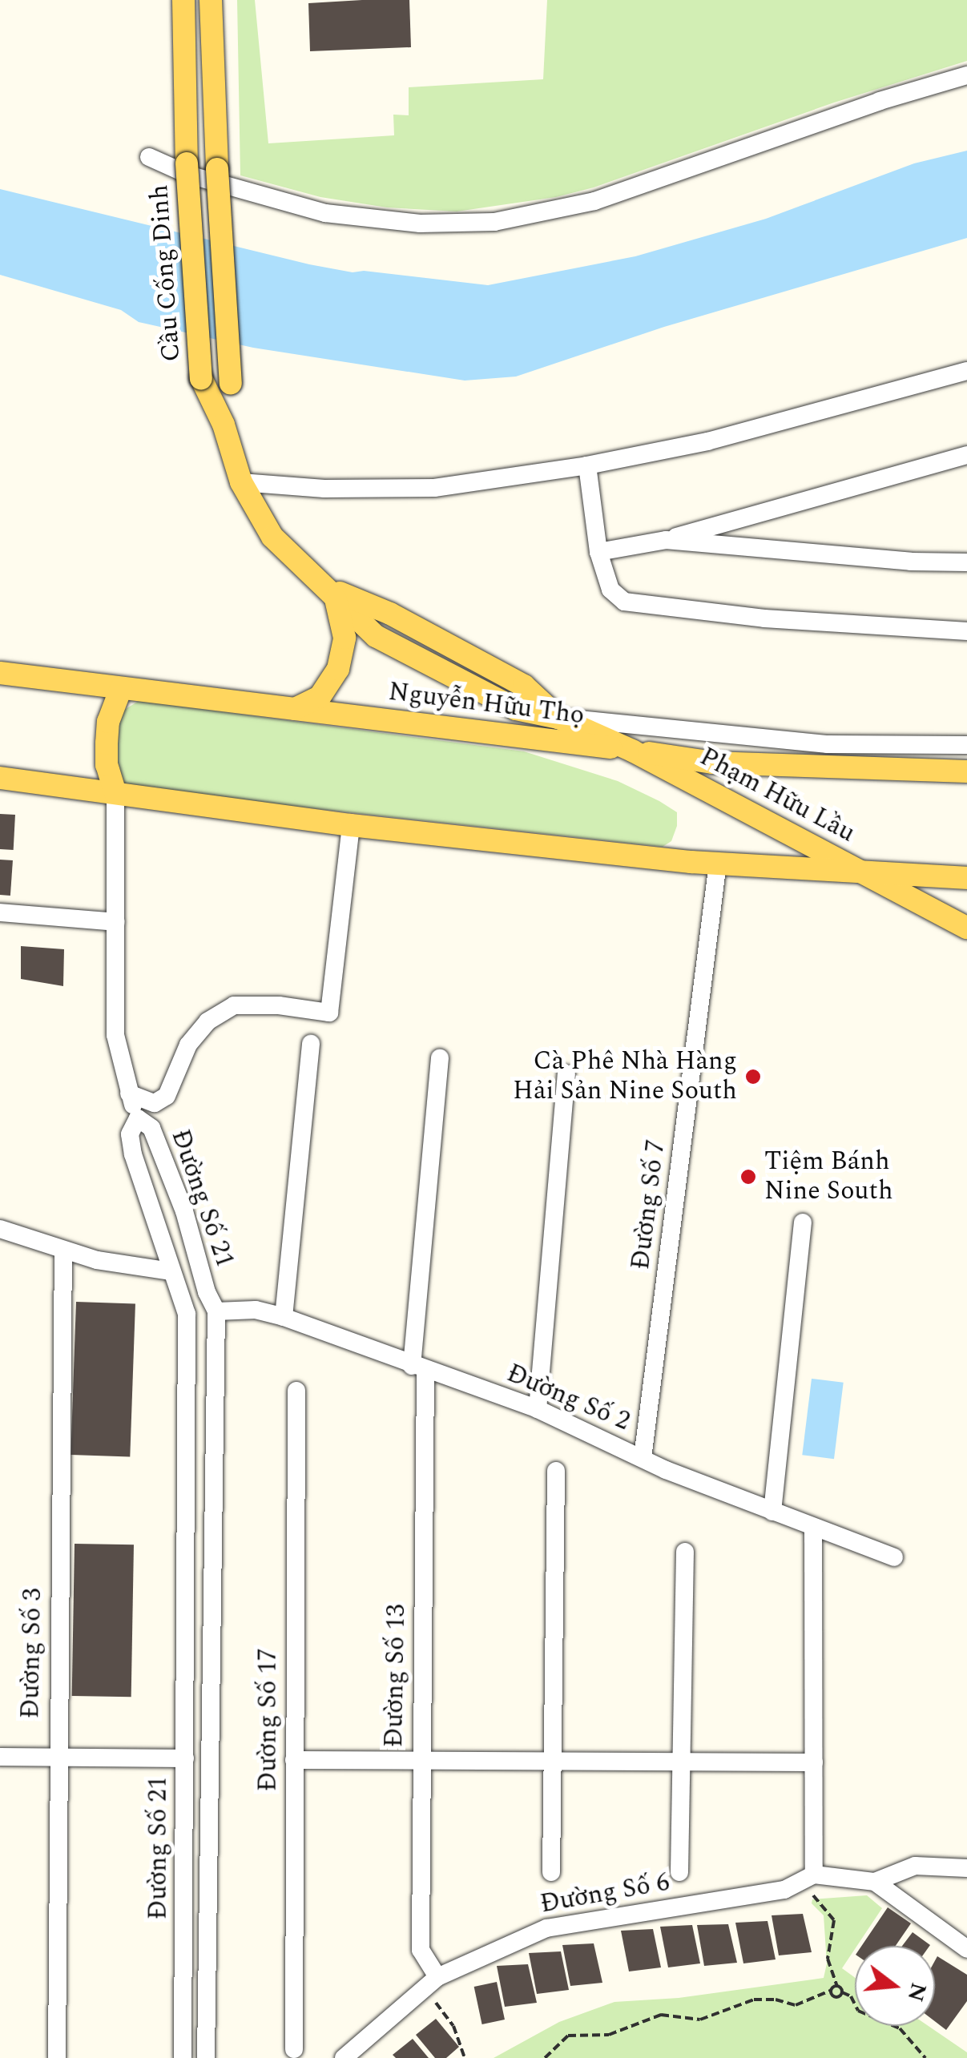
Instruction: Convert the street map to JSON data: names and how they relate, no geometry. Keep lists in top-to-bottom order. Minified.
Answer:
{"streets":{"main road":["Cầu Cống Dinh","Nguyễn Hữu Thọ","Phạm Hữu Lầu"],"street":["Đường Số 21","Đường Số 7","Đường Số 2","Đường Số 3","Đường Số 13","Đường Số 17","Đường Số 6"]},"crossings":[["Cầu Cống Dinh","Phạm Hữu Lầu"],["Nguyễn Hữu Thọ","Phạm Hữu Lầu"],["Đường Số 21","Đường Số 2"],["Đường Số 7","Đường Số 2"],["Đường Số 2","Đường Số 13"],["Đường Số 13","Đường Số 6"]],"places":["Cà Phê Nhà Hàng Hải Sản Nine South","Tiệm Bánh Nine South"],"north":"right"}
